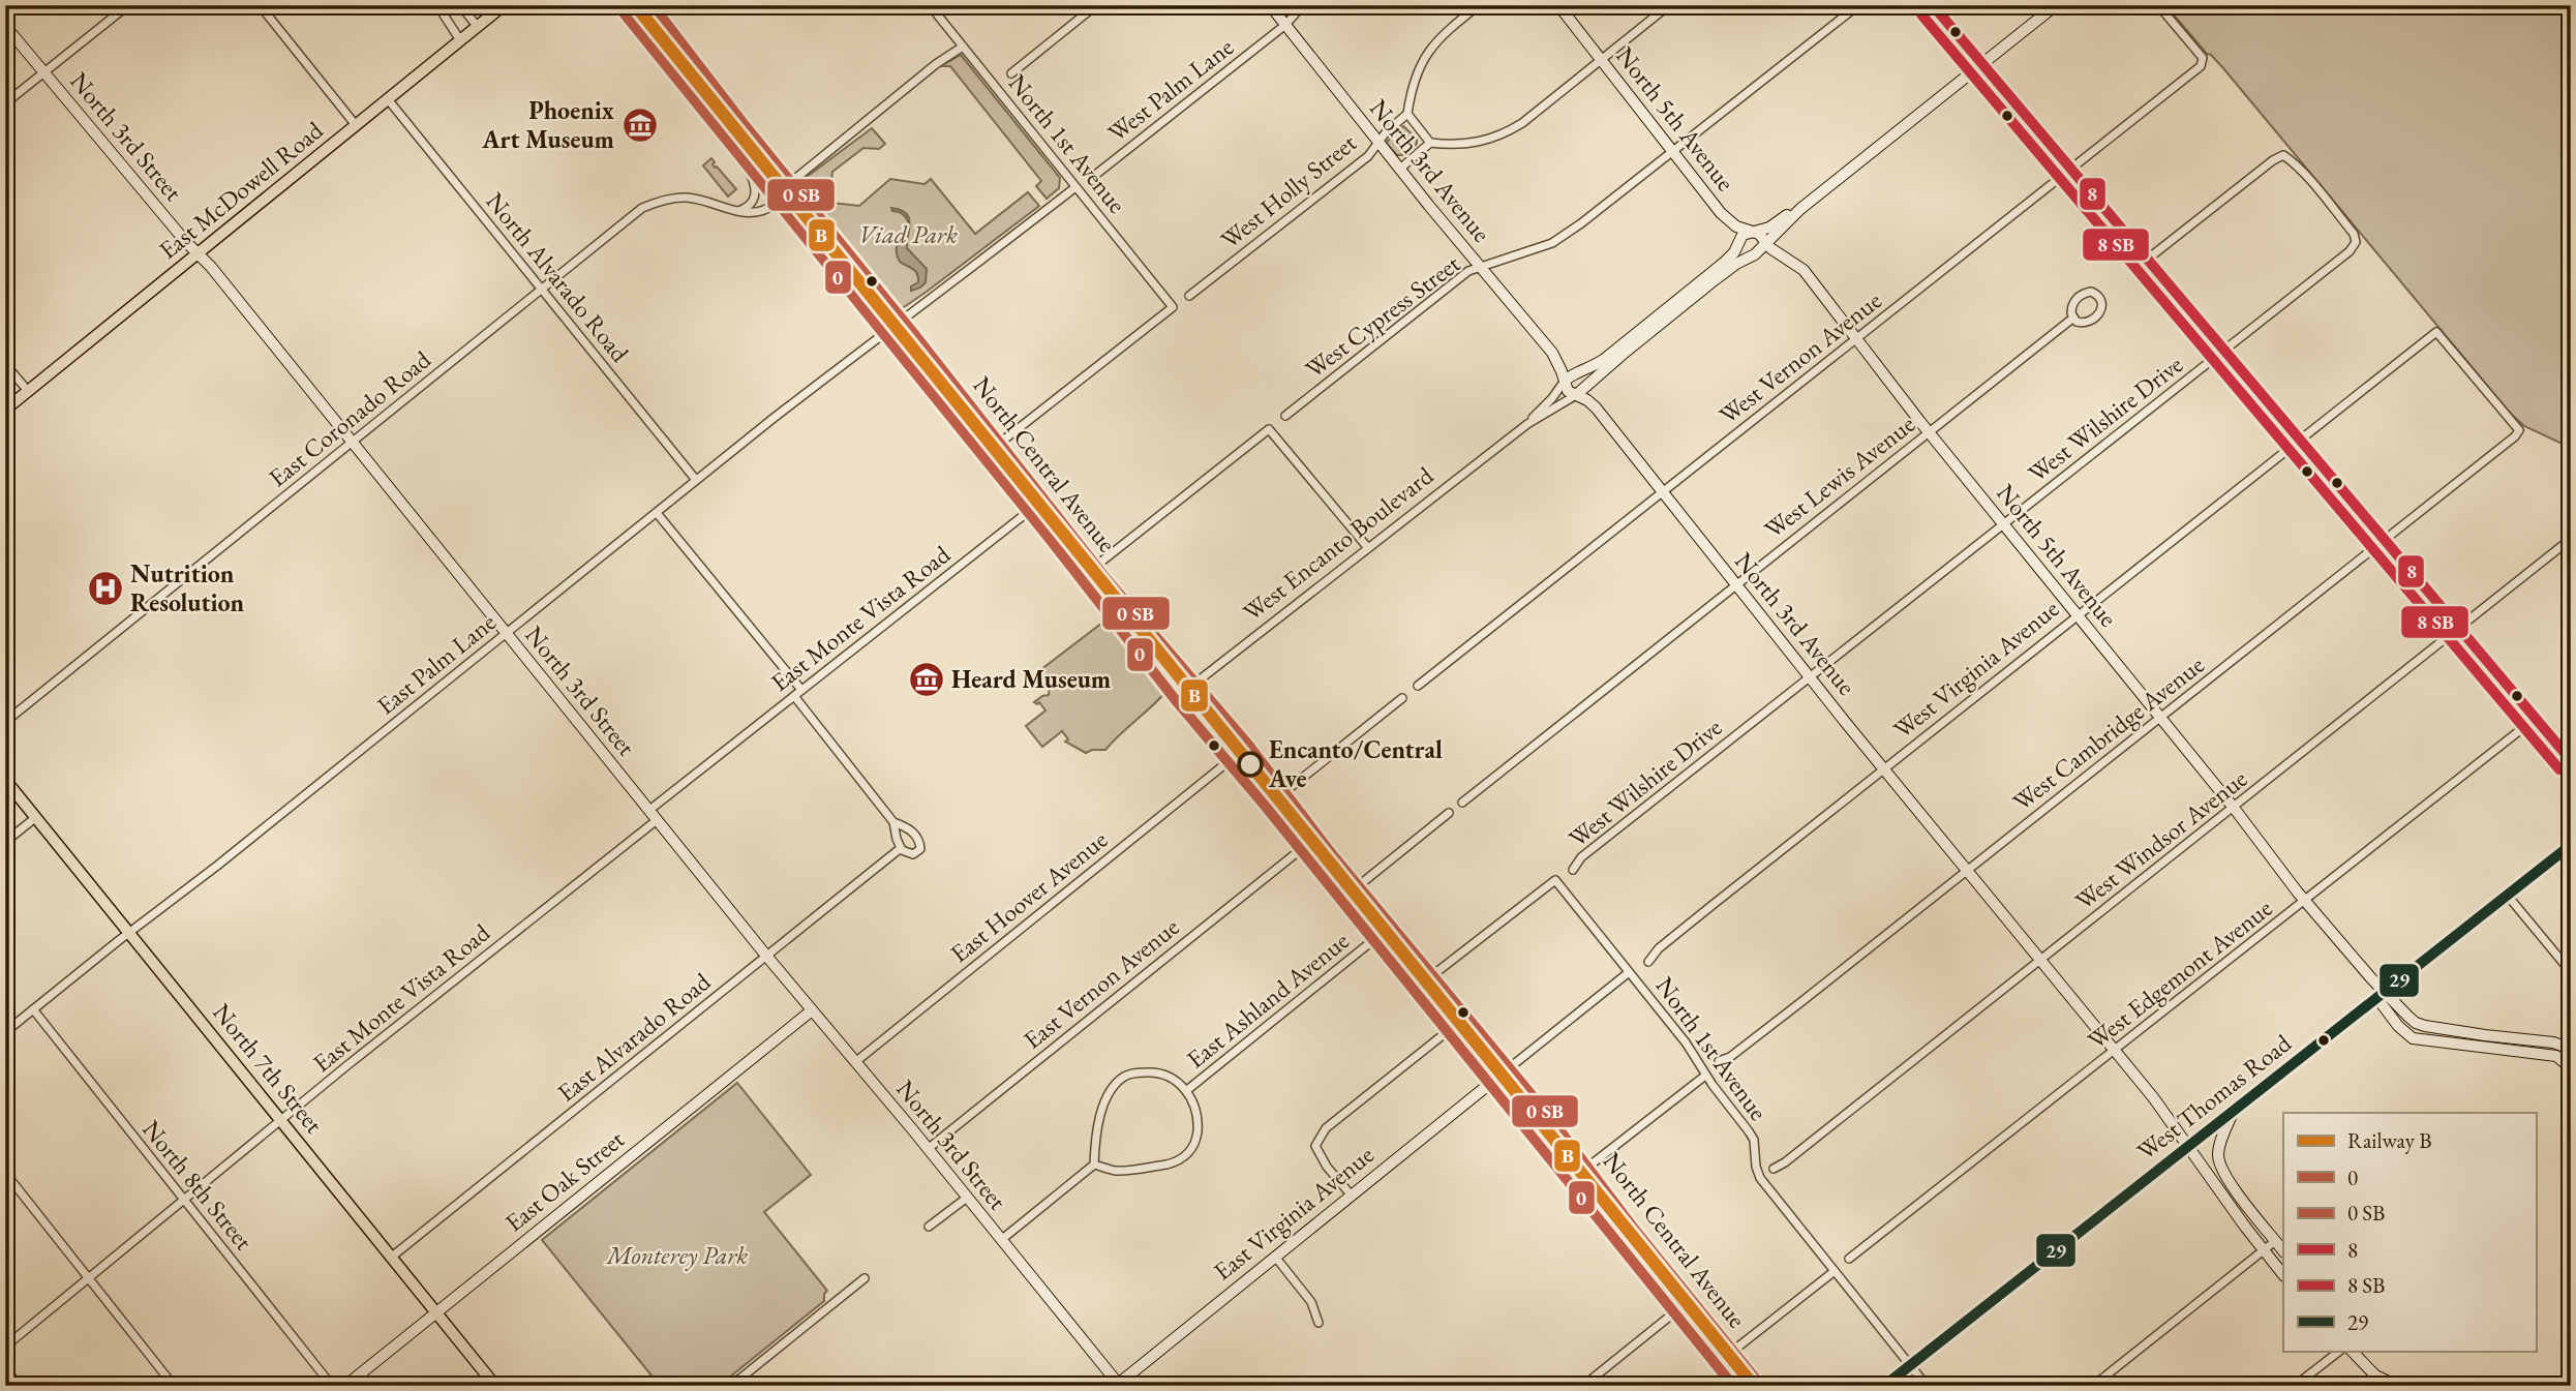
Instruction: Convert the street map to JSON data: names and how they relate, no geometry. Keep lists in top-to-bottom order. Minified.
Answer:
{"streets":{"main road":["East McDowell Road","North Central Avenue","North 7th Street"],"street":["West Palm Lane","North 5th Avenue","North 3rd Street","North 1st Avenue","North 3rd Avenue","West Holly Street","North Alvarado Road","West Cypress Street","West Vernon Avenue","East Coronado Road","West Wilshire Drive","West Lewis Avenue","West Encanto Boulevard","East Monte Vista Road","East Palm Lane","West Virginia Avenue","West Cambridge Avenue","West Windsor Avenue","East Hoover Avenue","West Edgemont Avenue","East Vernon Avenue","East Ashland Avenue","East Alvarado Road","West Thomas Road","East Oak Street","North 8th Street","East Virginia Avenue"]},"crossings":[["West Palm Lane","North 3rd Avenue"],["North 5th Avenue","West Cypress Street"],["North 5th Avenue","West Vernon Avenue"],["North 5th Avenue","West Wilshire Drive"],["North 5th Avenue","West Lewis Avenue"],["North 5th Avenue","West Encanto Boulevard"],["North 5th Avenue","West Virginia Avenue"],["North 5th Avenue","West Cambridge Avenue"],["North 5th Avenue","West Windsor Avenue"],["North 5th Avenue","West Edgemont Avenue"],["North 5th Avenue","West Thomas Road"],["North 3rd Street","East McDowell Road"],["North 3rd Street","East Coronado Road"],["North 3rd Street","East Monte Vista Road"],["North 3rd Street","East Palm Lane"],["North 3rd Street","East Hoover Avenue"],["North 3rd Street","East Vernon Avenue"],["North 3rd Street","East Alvarado Road"],["North 3rd Street","East Oak Street"],["North 3rd Street","East Virginia Avenue"],["North 1st Avenue","West Wilshire Drive"],["North 1st Avenue","North Central Avenue"],["North 1st Avenue","West Thomas Road"],["North 3rd Avenue","West Holly Street"],["North 3rd Avenue","West Cypress Street"],["North 3rd Avenue","West Vernon Avenue"],["North 3rd Avenue","West Wilshire Drive"],["North 3rd Avenue","West Lewis Avenue"],["North 3rd Avenue","West Encanto Boulevard"],["North 3rd Avenue","West Virginia Avenue"],["North 3rd Avenue","West Cambridge Avenue"],["North 3rd Avenue","West Windsor Avenue"],["North 3rd Avenue","West Edgemont Avenue"],["North 3rd Avenue","West Thomas Road"],["East McDowell Road","North Alvarado Road"],["North Alvarado Road","East Coronado Road"],["North Alvarado Road","East Palm Lane"],["East Coronado Road","North Central Avenue"],["West Wilshire Drive","North Central Avenue"],["North Central Avenue","West Encanto Boulevard"],["North Central Avenue","East Monte Vista Road"],["North Central Avenue","East Palm Lane"],["North Central Avenue","East Hoover Avenue"],["North Central Avenue","East Vernon Avenue"],["North Central Avenue","East Ashland Avenue"],["North Central Avenue","East Virginia Avenue"],["East Monte Vista Road","North 7th Street"],["East Monte Vista Road","North 8th Street"],["East Palm Lane","North 7th Street"],["East Palm Lane","North 8th Street"],["West Virginia Avenue","West Cambridge Avenue"],["East Alvarado Road","North 7th Street"],["North 7th Street","East Oak Street"]],"parks":["Viad Park","Monterey Park"],"places":{"museum":["Phoenix Art Museum","Heard Museum"],"hospital":["Nutrition Resolution"],"other":["Encanto/Central Ave"]},"lines":["rail line B","transit line 0","transit line 8","transit line 29"],"legend":["Railway B","0","0 SB","8","8 SB","29"]}
